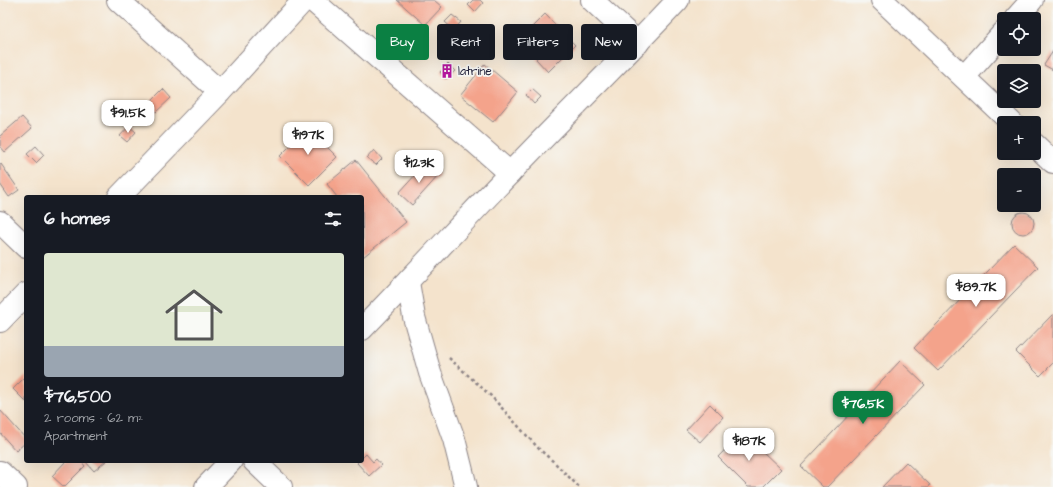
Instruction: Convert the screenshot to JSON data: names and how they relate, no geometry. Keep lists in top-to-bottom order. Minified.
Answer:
{"places":{"building":["latrine"]},"page":{"map_buttons":["+","−"],"chip":["Buy","Rent","Filters","New"],"price":["$91.5K","$197K","$123K","$89.7K","$76.5K","$187K"],"heading":"6 homes","list":[{"name":"$76,500","note":"2 rooms · 62 m² · Apartment"}]}}
